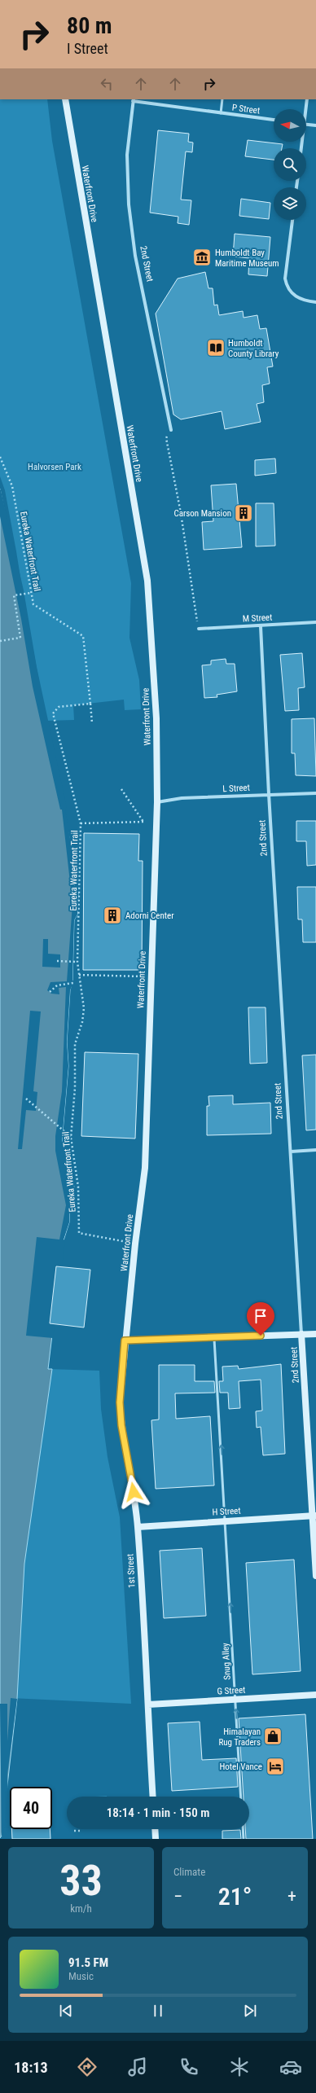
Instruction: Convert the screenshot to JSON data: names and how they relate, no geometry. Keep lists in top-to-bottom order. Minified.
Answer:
{"streets":{"street":["P Street","Waterfront Drive","2nd Street","M Street","L Street","H Street","1st Street","G Street"],"lane":["Snug Alley"],"path":["Eureka Waterfront Trail"]},"crossings":[["P Street","2nd Street"],["Waterfront Drive","Eureka Waterfront Trail"],["Waterfront Drive","L Street"],["Waterfront Drive","1st Street"],["2nd Street","M Street"],["2nd Street","L Street"],["2nd Street","H Street"],["H Street","1st Street"],["H Street","Snug Alley"],["1st Street","G Street"],["Snug Alley","G Street"]],"one_way":["Snug Alley"],"parks":["Halvorsen Park"],"places":{"museum":["Humboldt Bay Maritime Museum"],"library":["Humboldt County Library"],"building":["Carson Mansion","Adorni Center"],"shop":["Himalayan Rug Traders"],"hotel":["Hotel Vance"]},"north":"left","page":{"turn":["80 m","I Street"],"limit":"40","trip":"18:14 · 1 min · 150 m","tile":[["33","km/h"],"Climate"],"heat":["−","21°","+"],"song":["91.5 FM","Music"],"tabs":"18:13"}}
